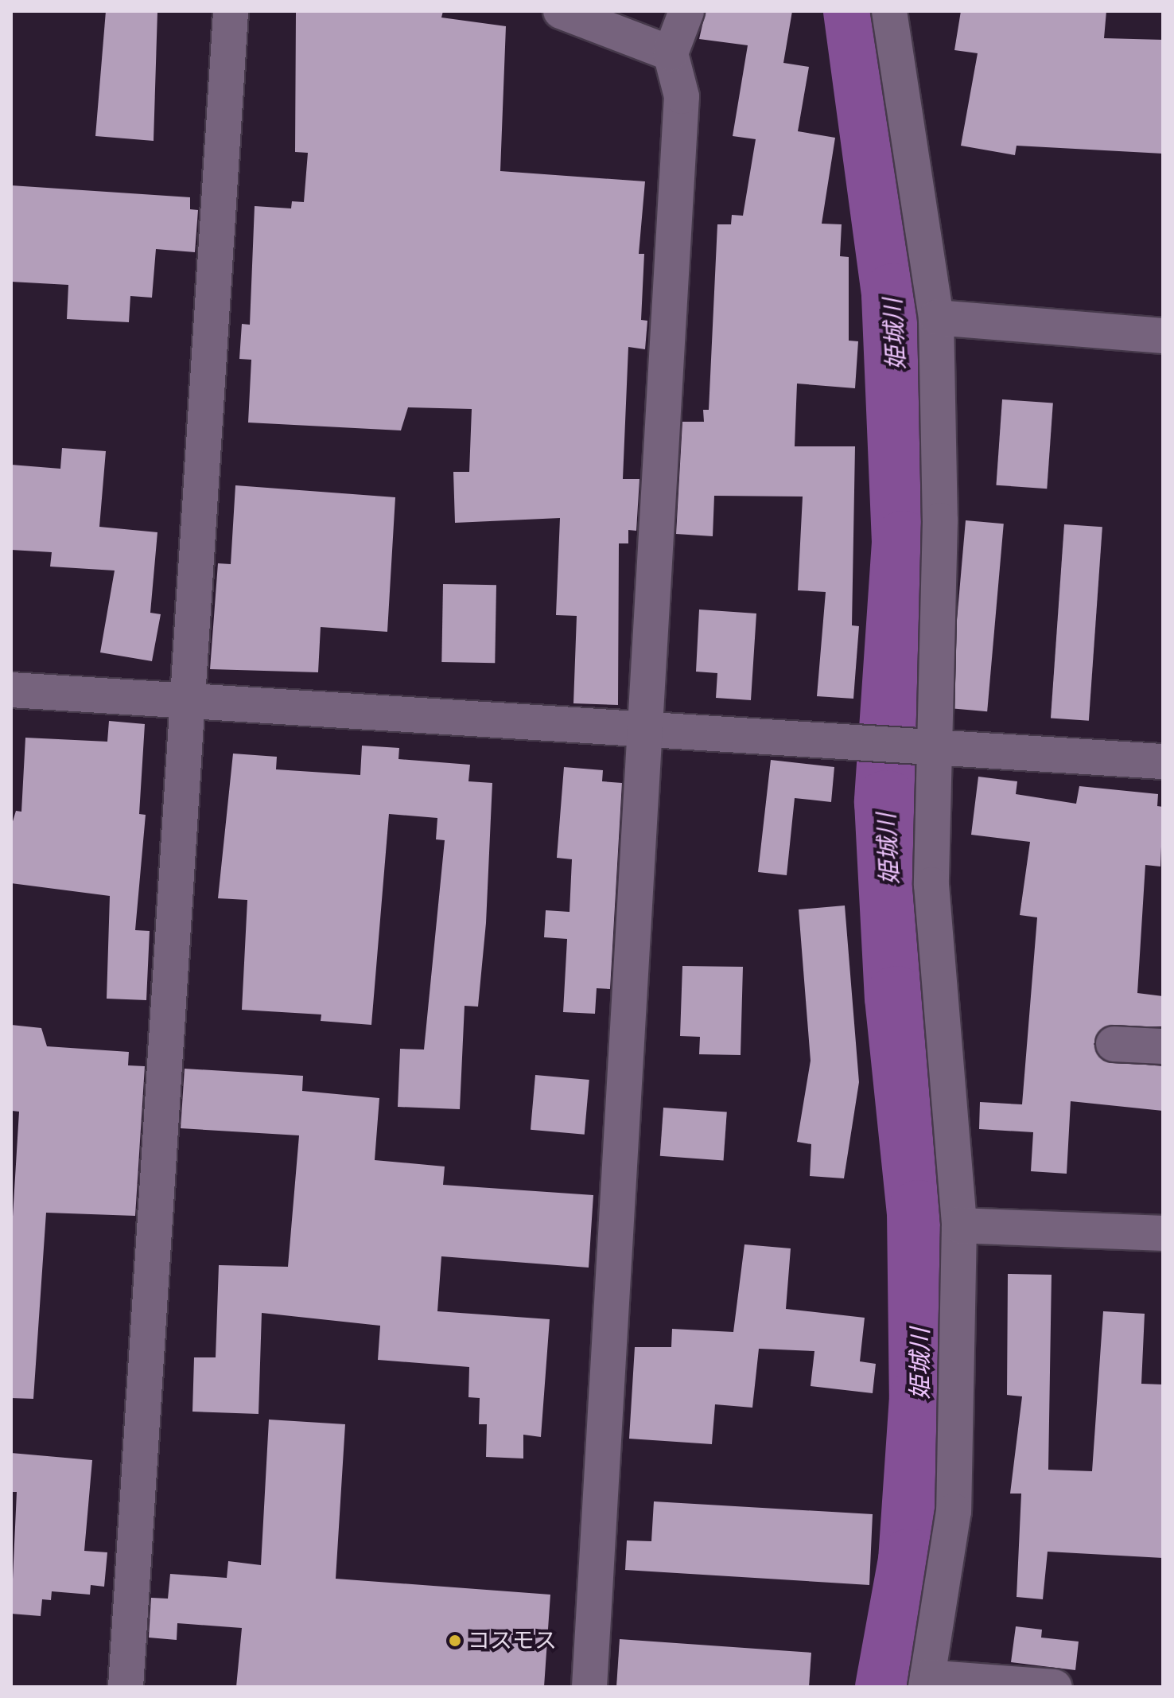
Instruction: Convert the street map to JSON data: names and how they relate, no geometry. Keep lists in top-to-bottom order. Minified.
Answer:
{"water":["姫城川"],"places":["コスモス"]}
